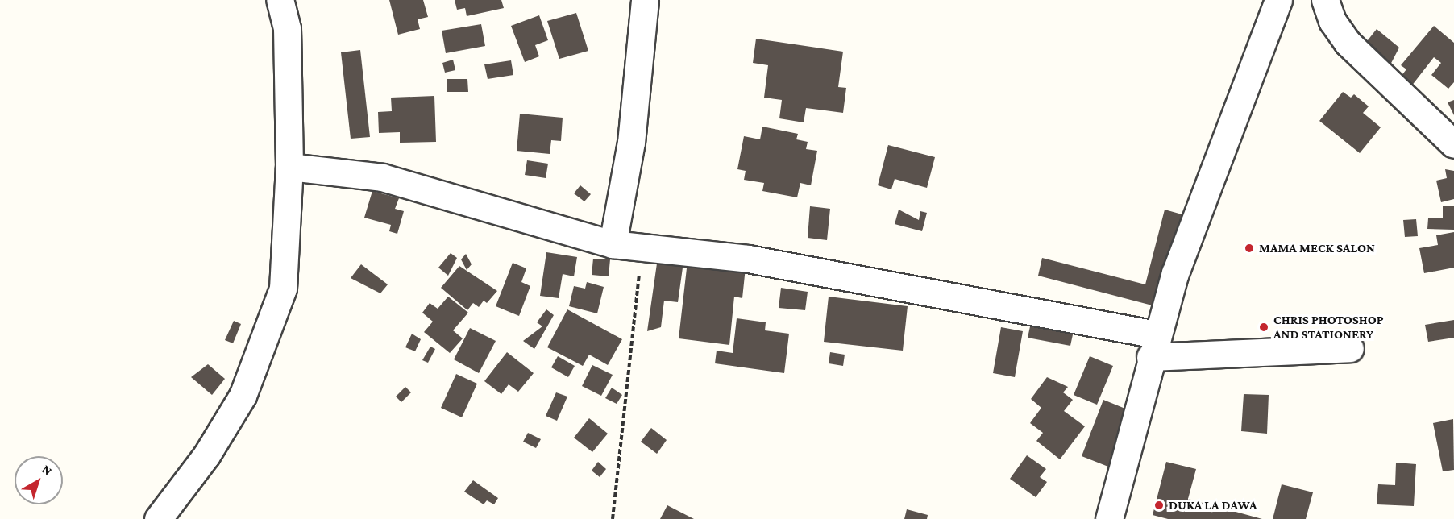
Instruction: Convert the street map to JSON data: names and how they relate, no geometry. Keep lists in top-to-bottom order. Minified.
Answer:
{"places":["MAMA MECK SALON","CHRIS PHOTOSHOP AND STATIONERY","DUKA LA DAWA"],"north":"top right"}
